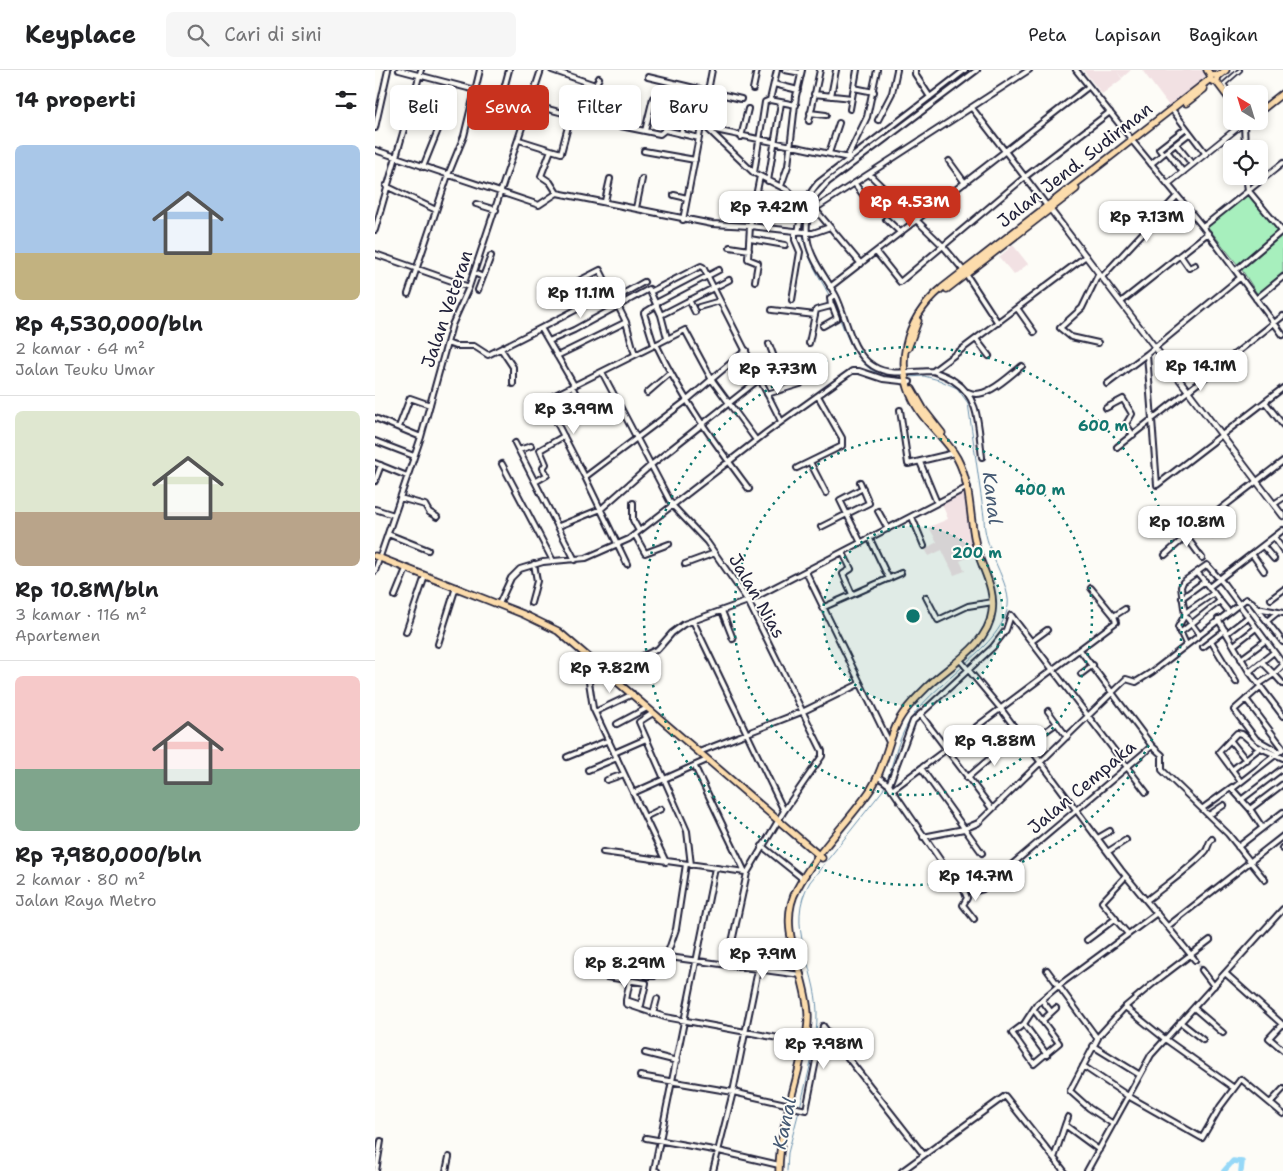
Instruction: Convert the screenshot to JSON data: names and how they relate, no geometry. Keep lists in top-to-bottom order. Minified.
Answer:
{"streets":{"main road":["Jalan Jend. Sudirman"],"street":["Jalan Veteran","Jalan Nias","Jalan Cempaka"]},"water":["Kanal"],"north":"top left","page":{"header":"Keyplace","search":"Cari di sini","nav":["Peta","Lapisan","Bagikan"],"heading":"14 properti","chip":["Beli","Sewa","Filter","Baru"],"list":[{"name":"Rp 4,530,000/bln","note":"2 kamar · 64 m² · Jalan Teuku Umar"},{"name":"Rp 10.8M/bln","note":"3 kamar · 116 m² · Apartemen"},{"name":"Rp 7,980,000/bln","note":"2 kamar · 80 m² · Jalan Raya Metro"}],"price":["Rp 4.53M","Rp 7.42M","Rp 7.13M","Rp 11.1M","Rp 14.1M","Rp 7.73M","Rp 3.99M","Rp 10.8M","Rp 7.82M","Rp 9.88M","Rp 14.7M","Rp 7.9M","Rp 8.29M","Rp 7.98M"]},"rings":["600 m","400 m","200 m"]}
